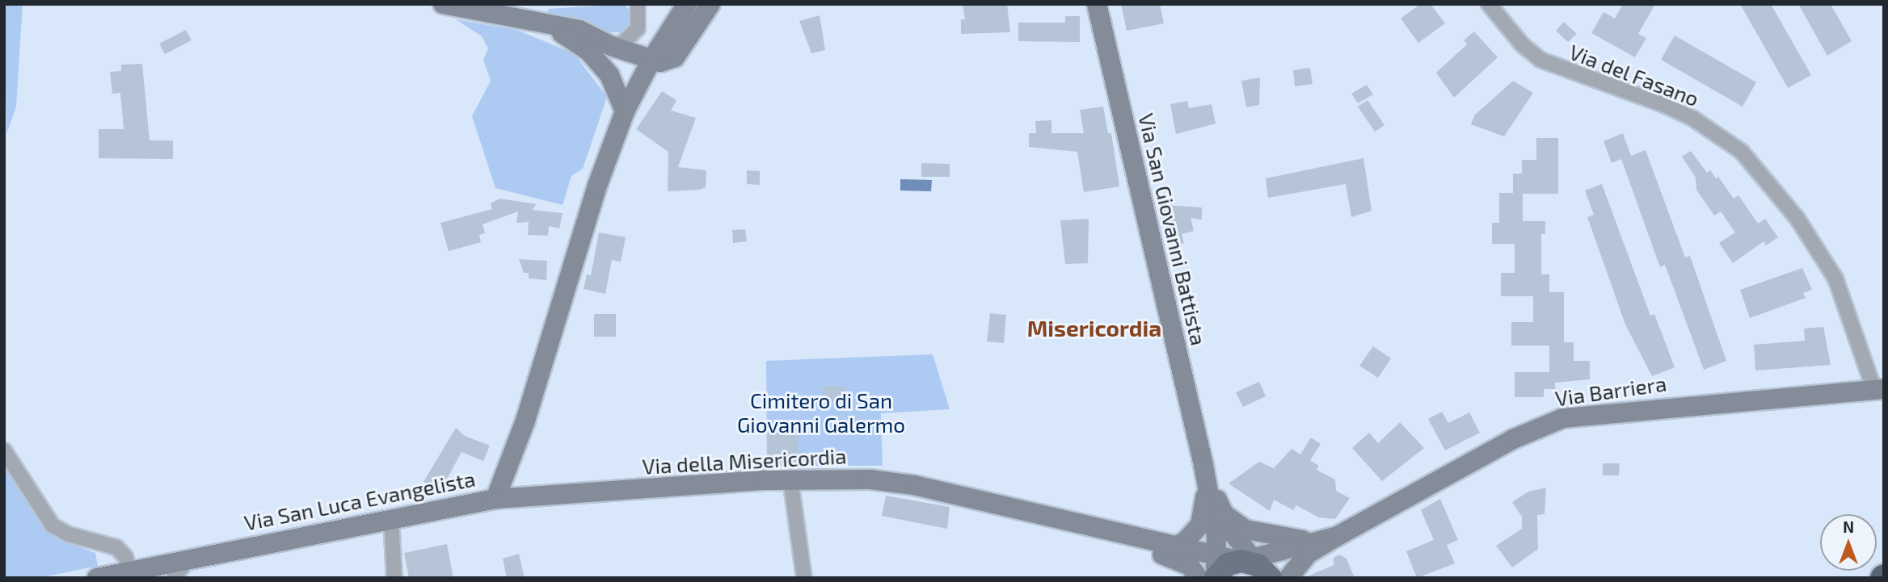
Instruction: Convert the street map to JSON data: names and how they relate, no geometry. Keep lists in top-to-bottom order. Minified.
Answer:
{"streets":{"main road":["Via San Giovanni Battista","Via Barriera","Via della Misericordia","Via San Luca Evangelista"],"street":["Via del Fasano"]},"crossings":[["Via del Fasano","Via Barriera"],["Via della Misericordia","Via San Luca Evangelista"]],"districts":["Misericordia"],"parks":["Cimitero di San Giovanni Galermo"],"north":"top"}
